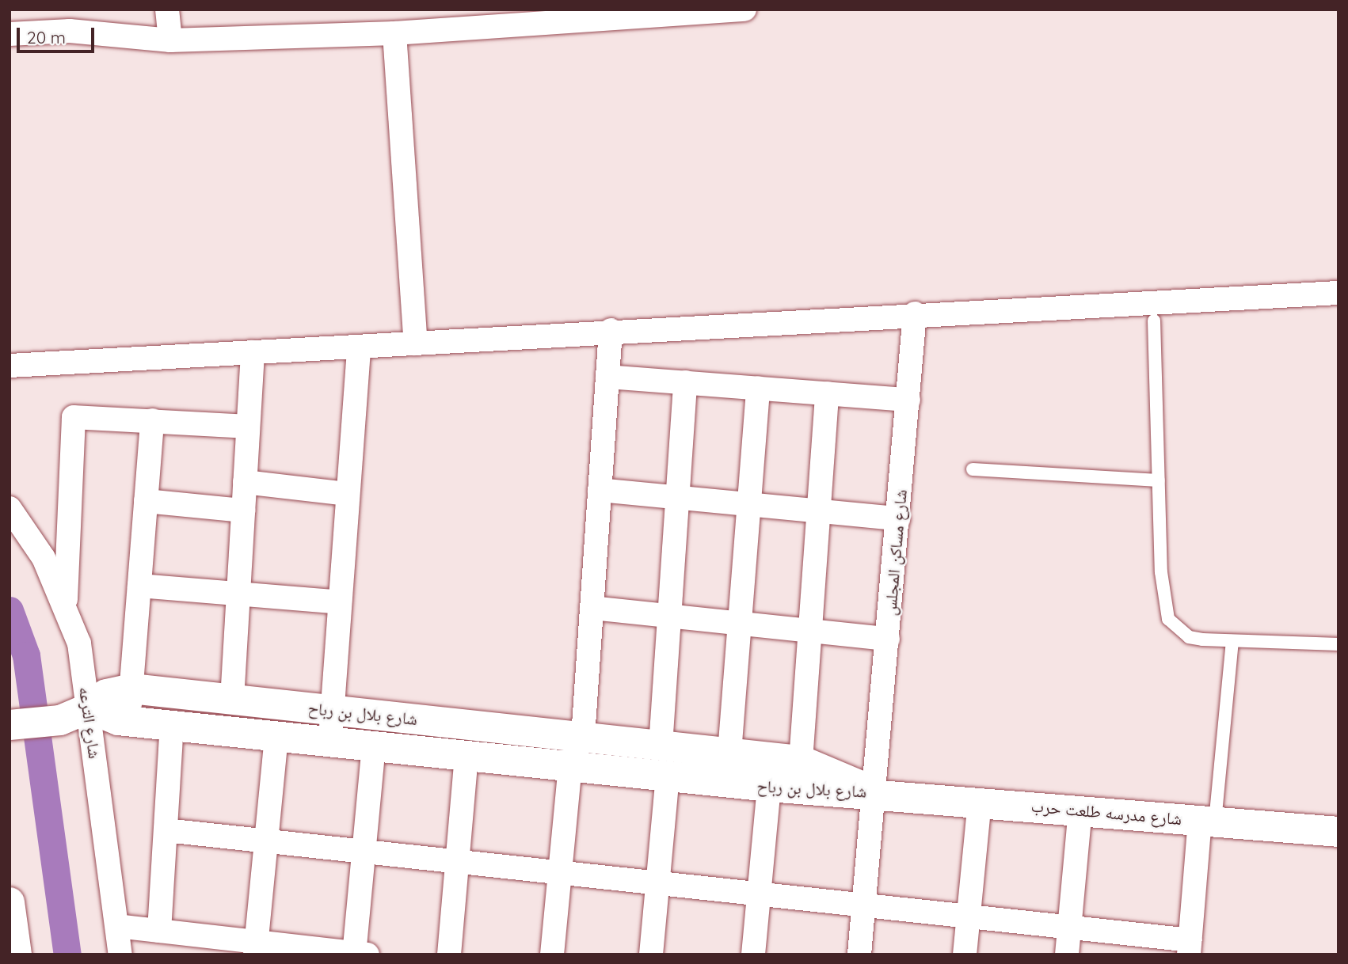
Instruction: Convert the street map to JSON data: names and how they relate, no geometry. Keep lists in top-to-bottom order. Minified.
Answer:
{"streets":{"street":["شارع مساكن المجلس","شارع بلال بن رباح","شارع الترعه","شارع مدرسه طلعت حرب"]},"crossings":[["شارع مساكن المجلس","شارع بلال بن رباح"],["شارع مساكن المجلس","شارع مدرسه طلعت حرب"],["شارع بلال بن رباح","شارع الترعه"],["شارع بلال بن رباح","شارع مدرسه طلعت حرب"]],"scale_bar":"20 m"}
